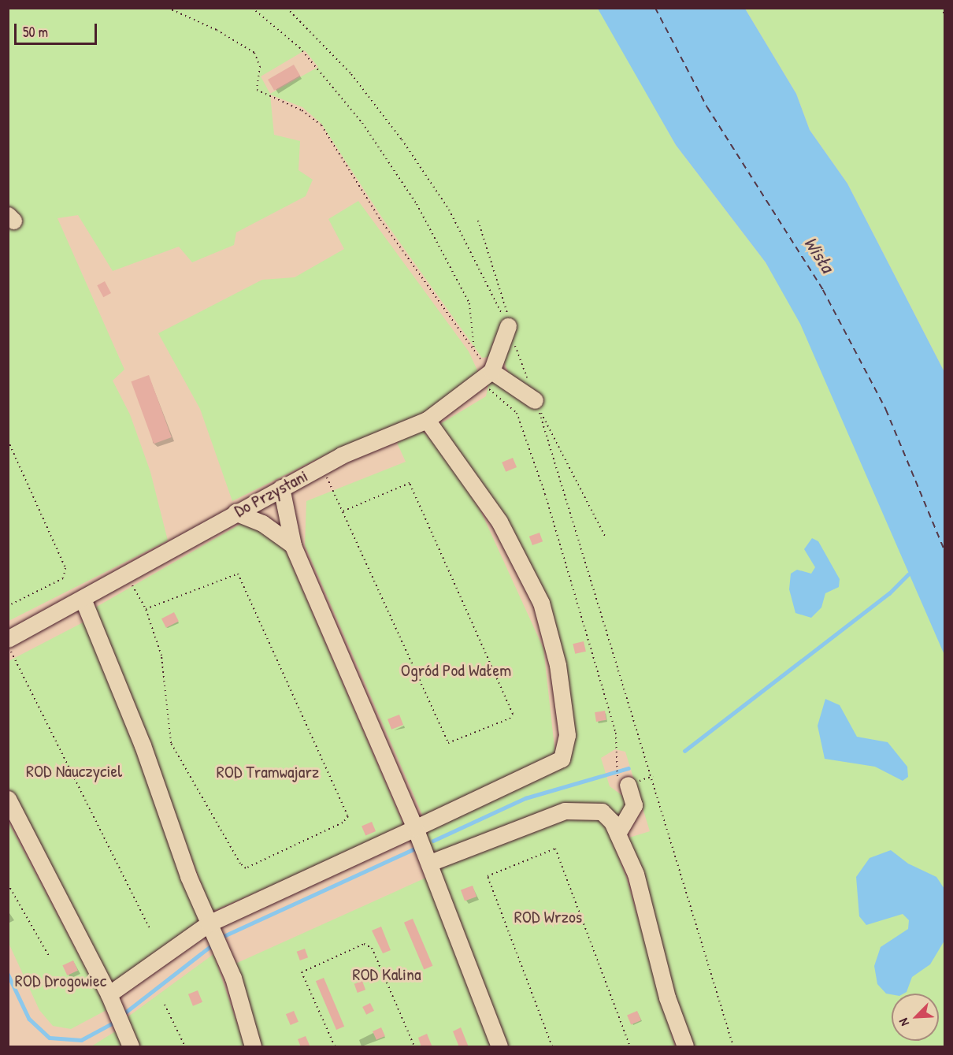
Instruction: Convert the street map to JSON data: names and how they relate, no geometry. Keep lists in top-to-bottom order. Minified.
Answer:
{"streets":{"street":["Do Przystani"]},"water":["Wisła"],"parks":["Ogród Pod Wałem","ROD Nauczyciel","ROD Tramwajarz","ROD Wrzos","ROD Kalina","ROD Drogowiec"],"scale_bar":"50 m","north":"bottom left"}
